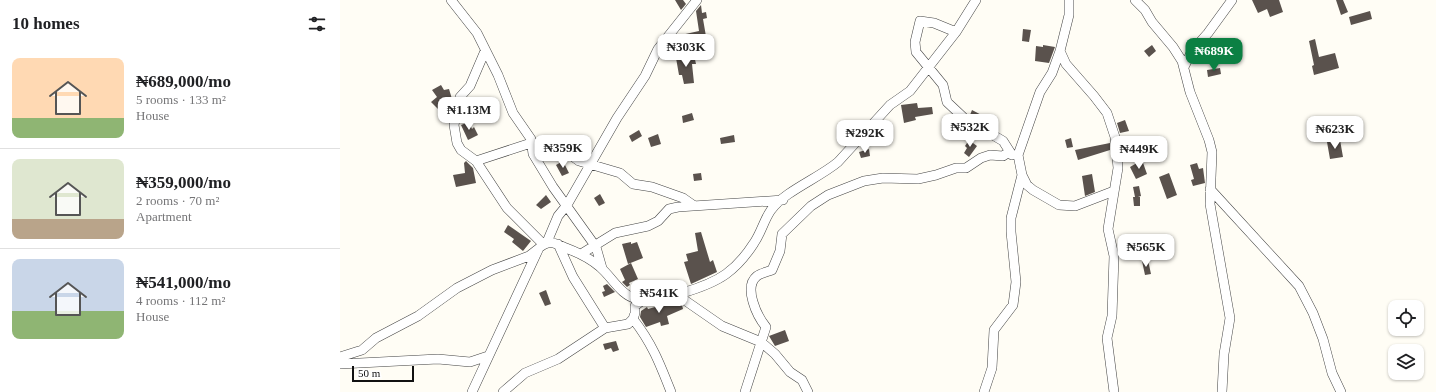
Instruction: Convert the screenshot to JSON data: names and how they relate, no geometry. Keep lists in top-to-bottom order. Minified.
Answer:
{"scale_bar":"50 m","page":{"heading":"10 homes","price":["₦303K","₦689K","₦1.13M","₦532K","₦623K","₦292K","₦359K","₦449K","₦565K","₦541K"],"list":[{"name":"₦689,000/mo","note":"5 rooms · 133 m² · House"},{"name":"₦359,000/mo","note":"2 rooms · 70 m² · Apartment"},{"name":"₦541,000/mo","note":"4 rooms · 112 m² · House"}],"scale":"50 m"}}
